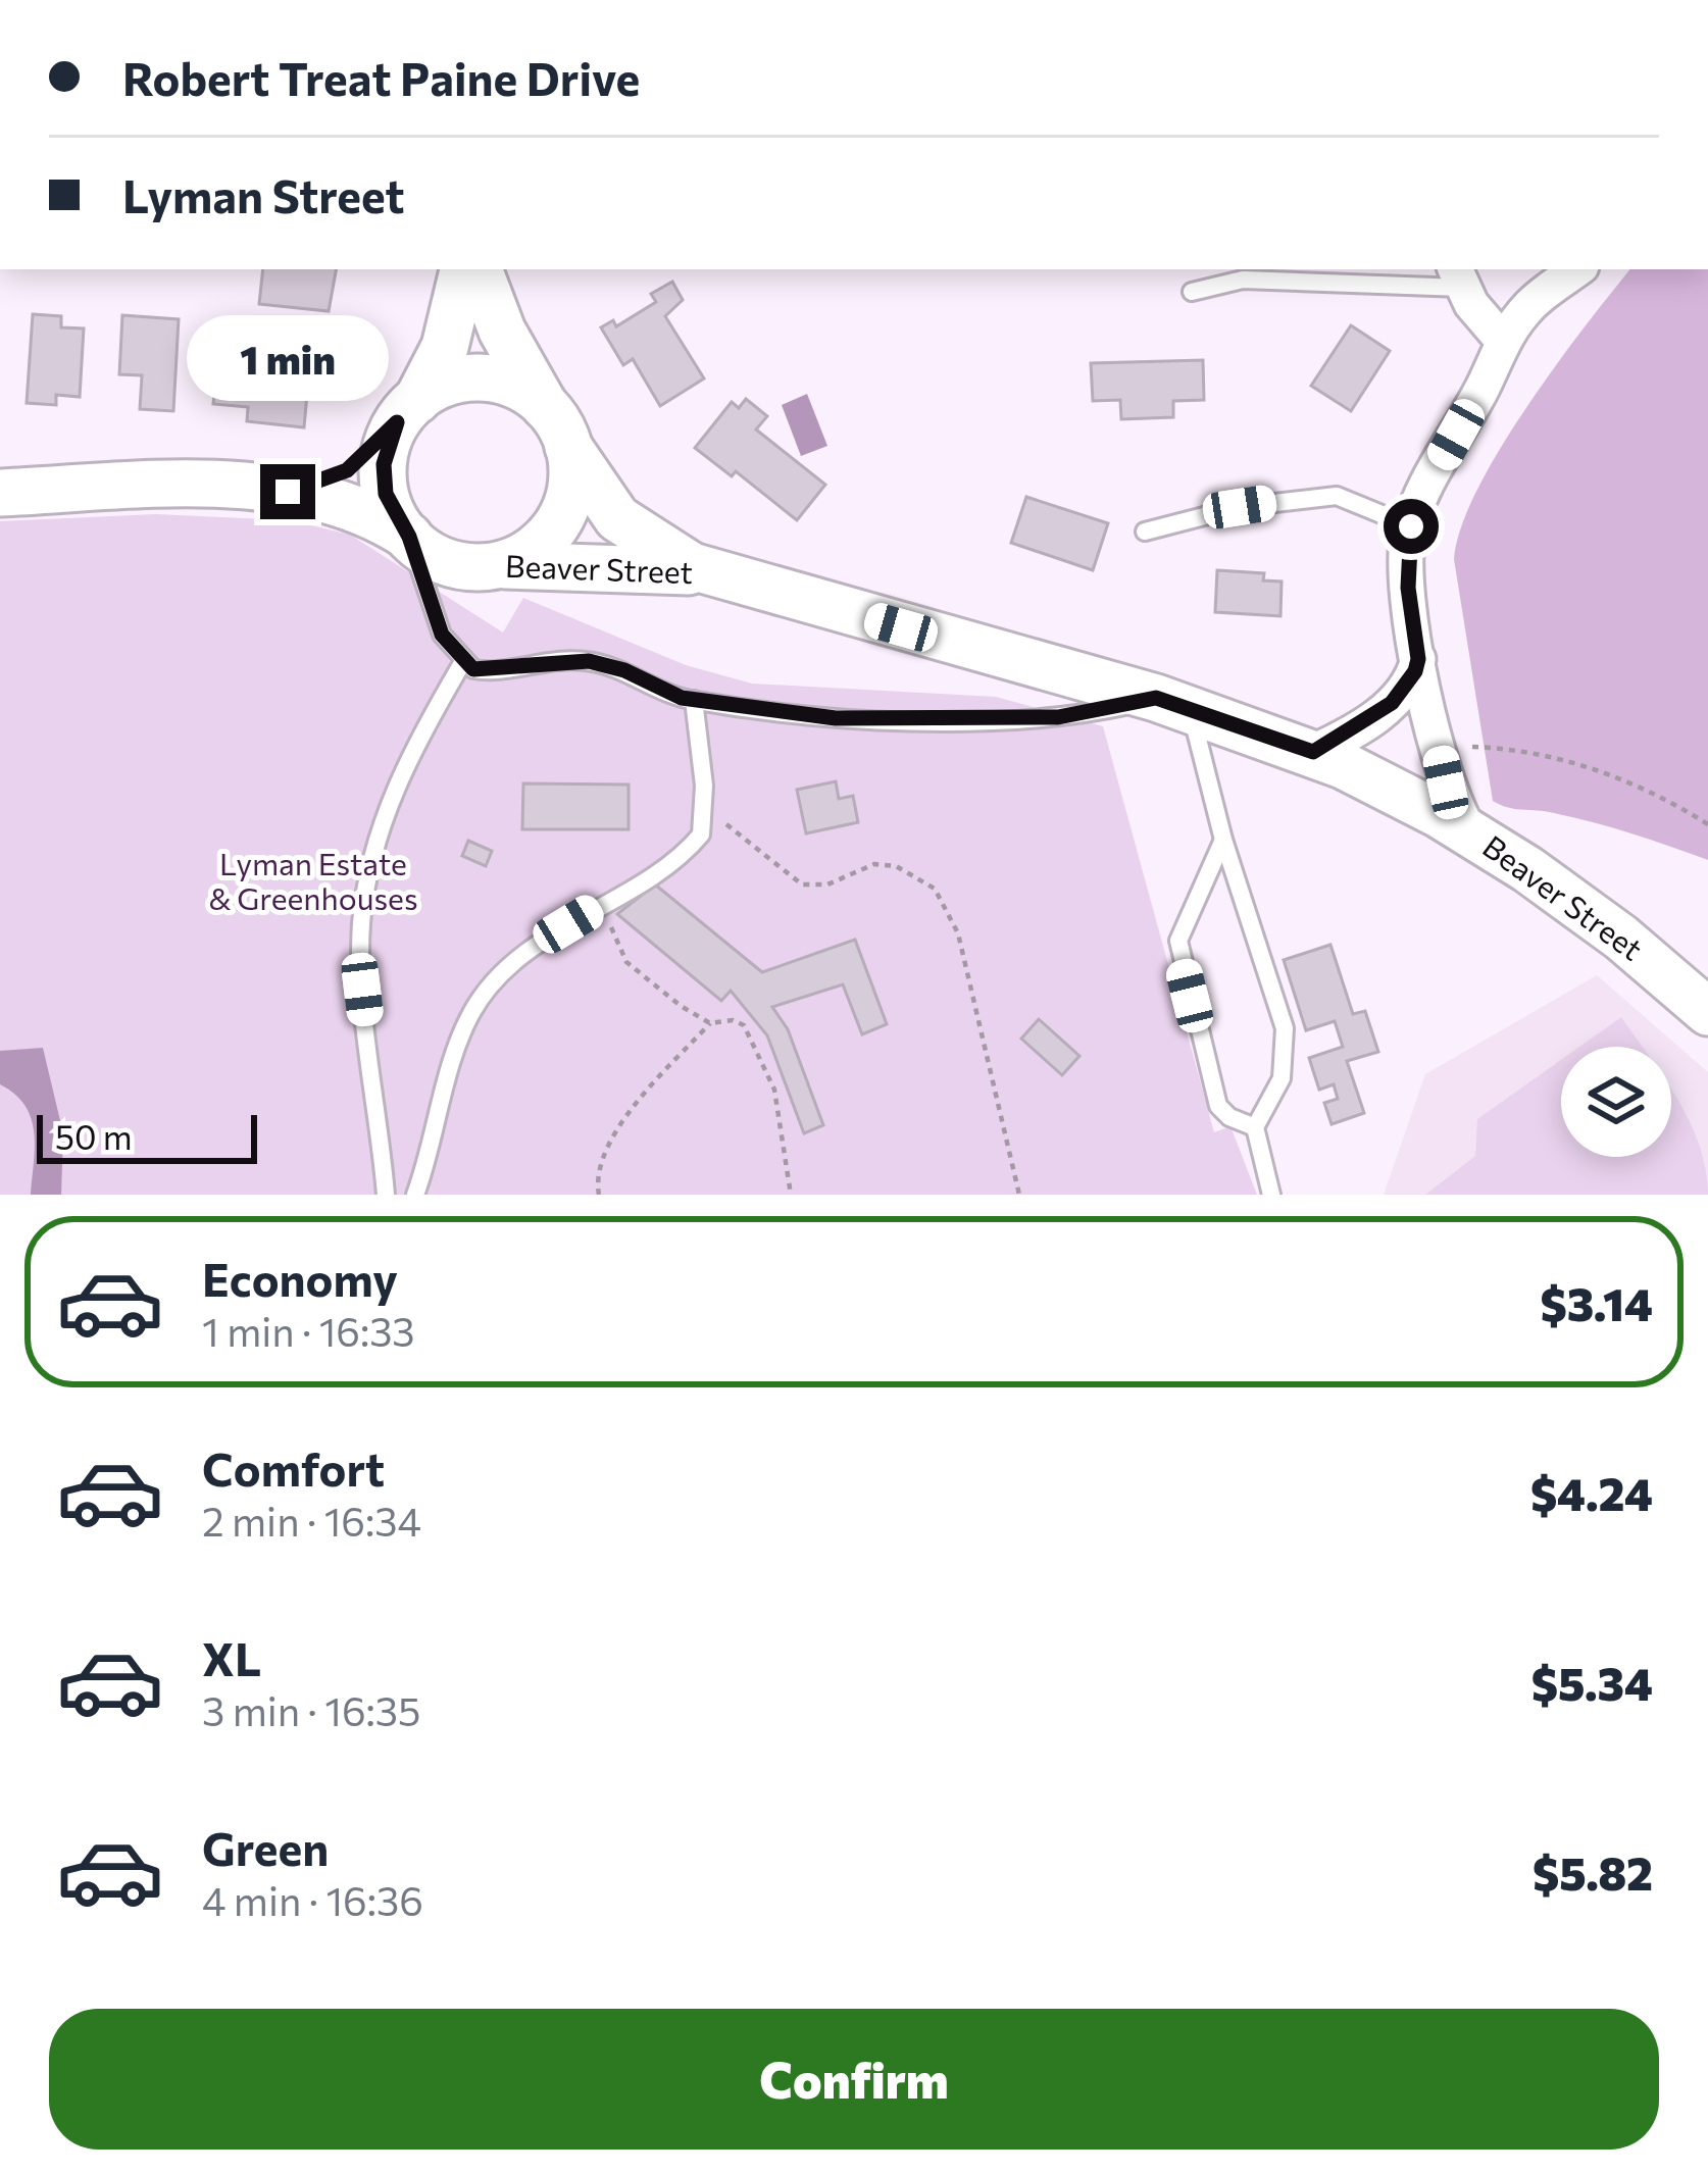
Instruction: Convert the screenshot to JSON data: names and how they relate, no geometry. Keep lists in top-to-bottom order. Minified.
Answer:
{"streets":{"main road":["Beaver Street"]},"parks":["Lyman Estate & Greenhouses"],"scale_bar":"50 m","page":{"banner":["Robert Treat Paine Drive","Lyman Street"],"bubble":"1 min","scale":"50 m","list":[{"name":"Economy","note":"1 min · 16:33","value":"$3.14"},{"name":"Comfort","note":"2 min · 16:34","value":"$4.24"},{"name":"XL","note":"3 min · 16:35","value":"$5.34"},{"name":"Green","note":"4 min · 16:36","value":"$5.82"}],"buttons":"Confirm"}}
